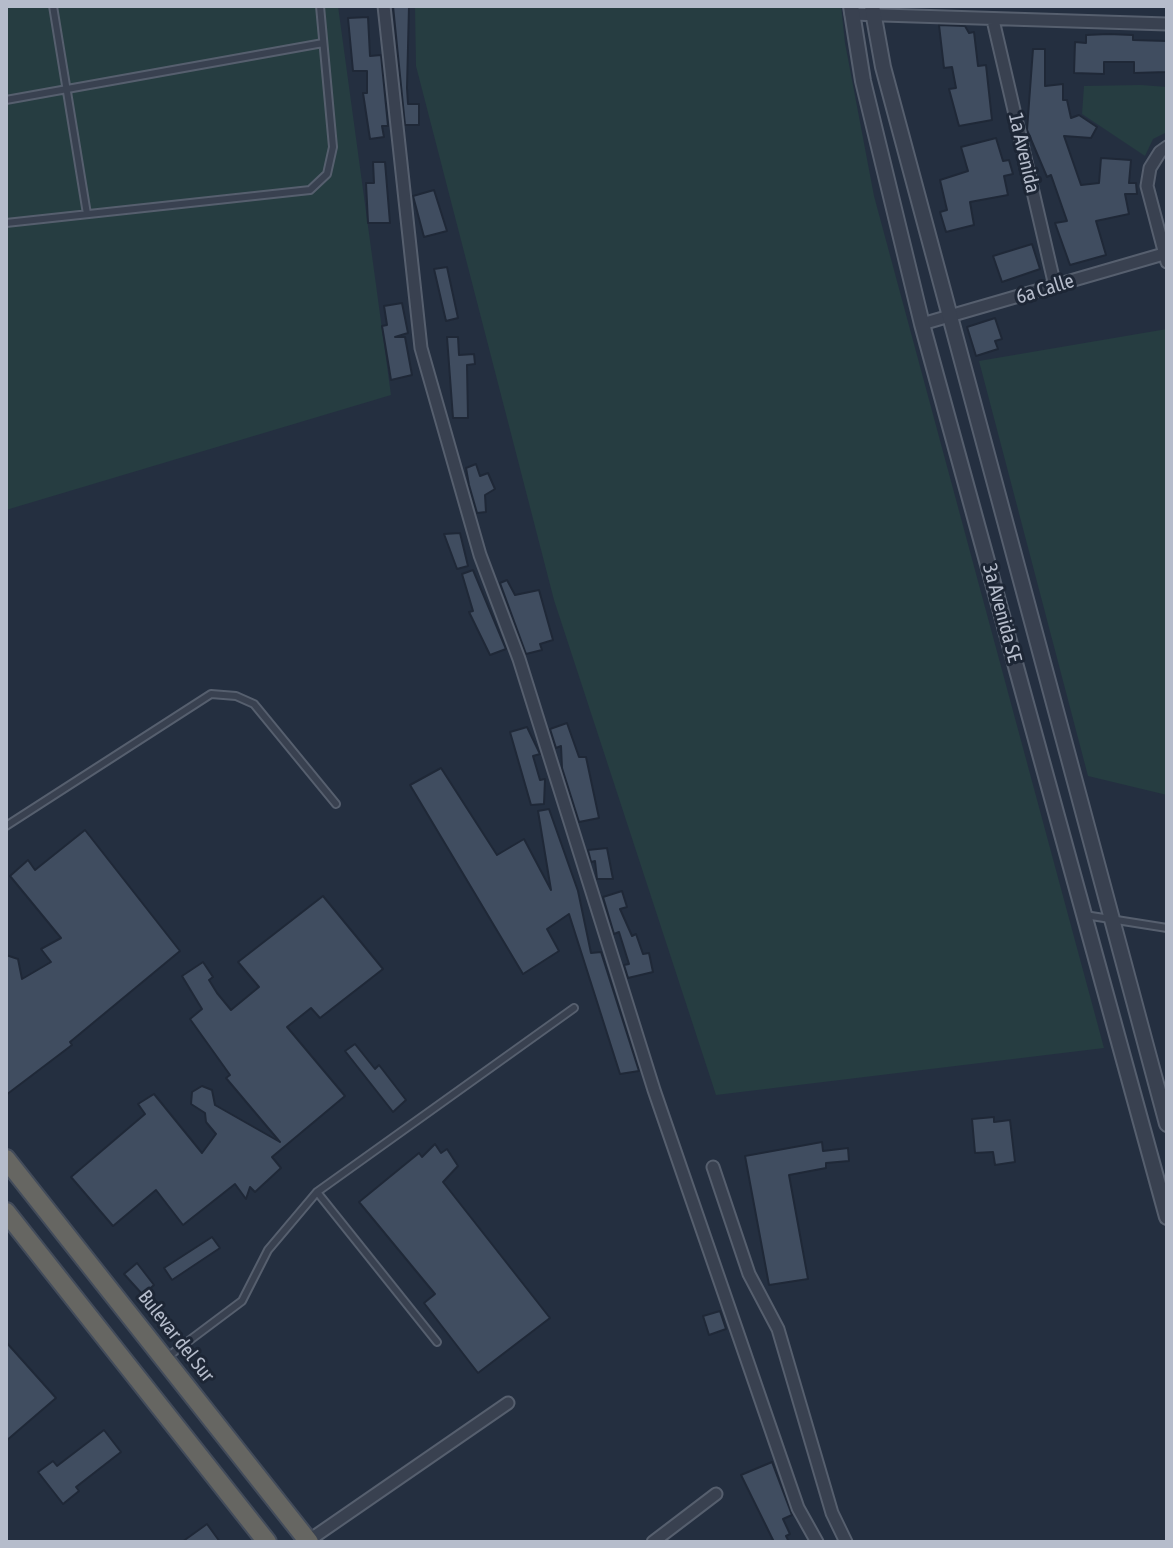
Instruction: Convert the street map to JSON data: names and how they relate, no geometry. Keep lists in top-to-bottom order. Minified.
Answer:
{"streets":{"highway":["Bulevar del Sur"],"street":["1a Avenida","6a Calle","3a Avenida SE"]},"crossings":[["1a Avenida","6a Calle"],["6a Calle","3a Avenida SE"]]}
